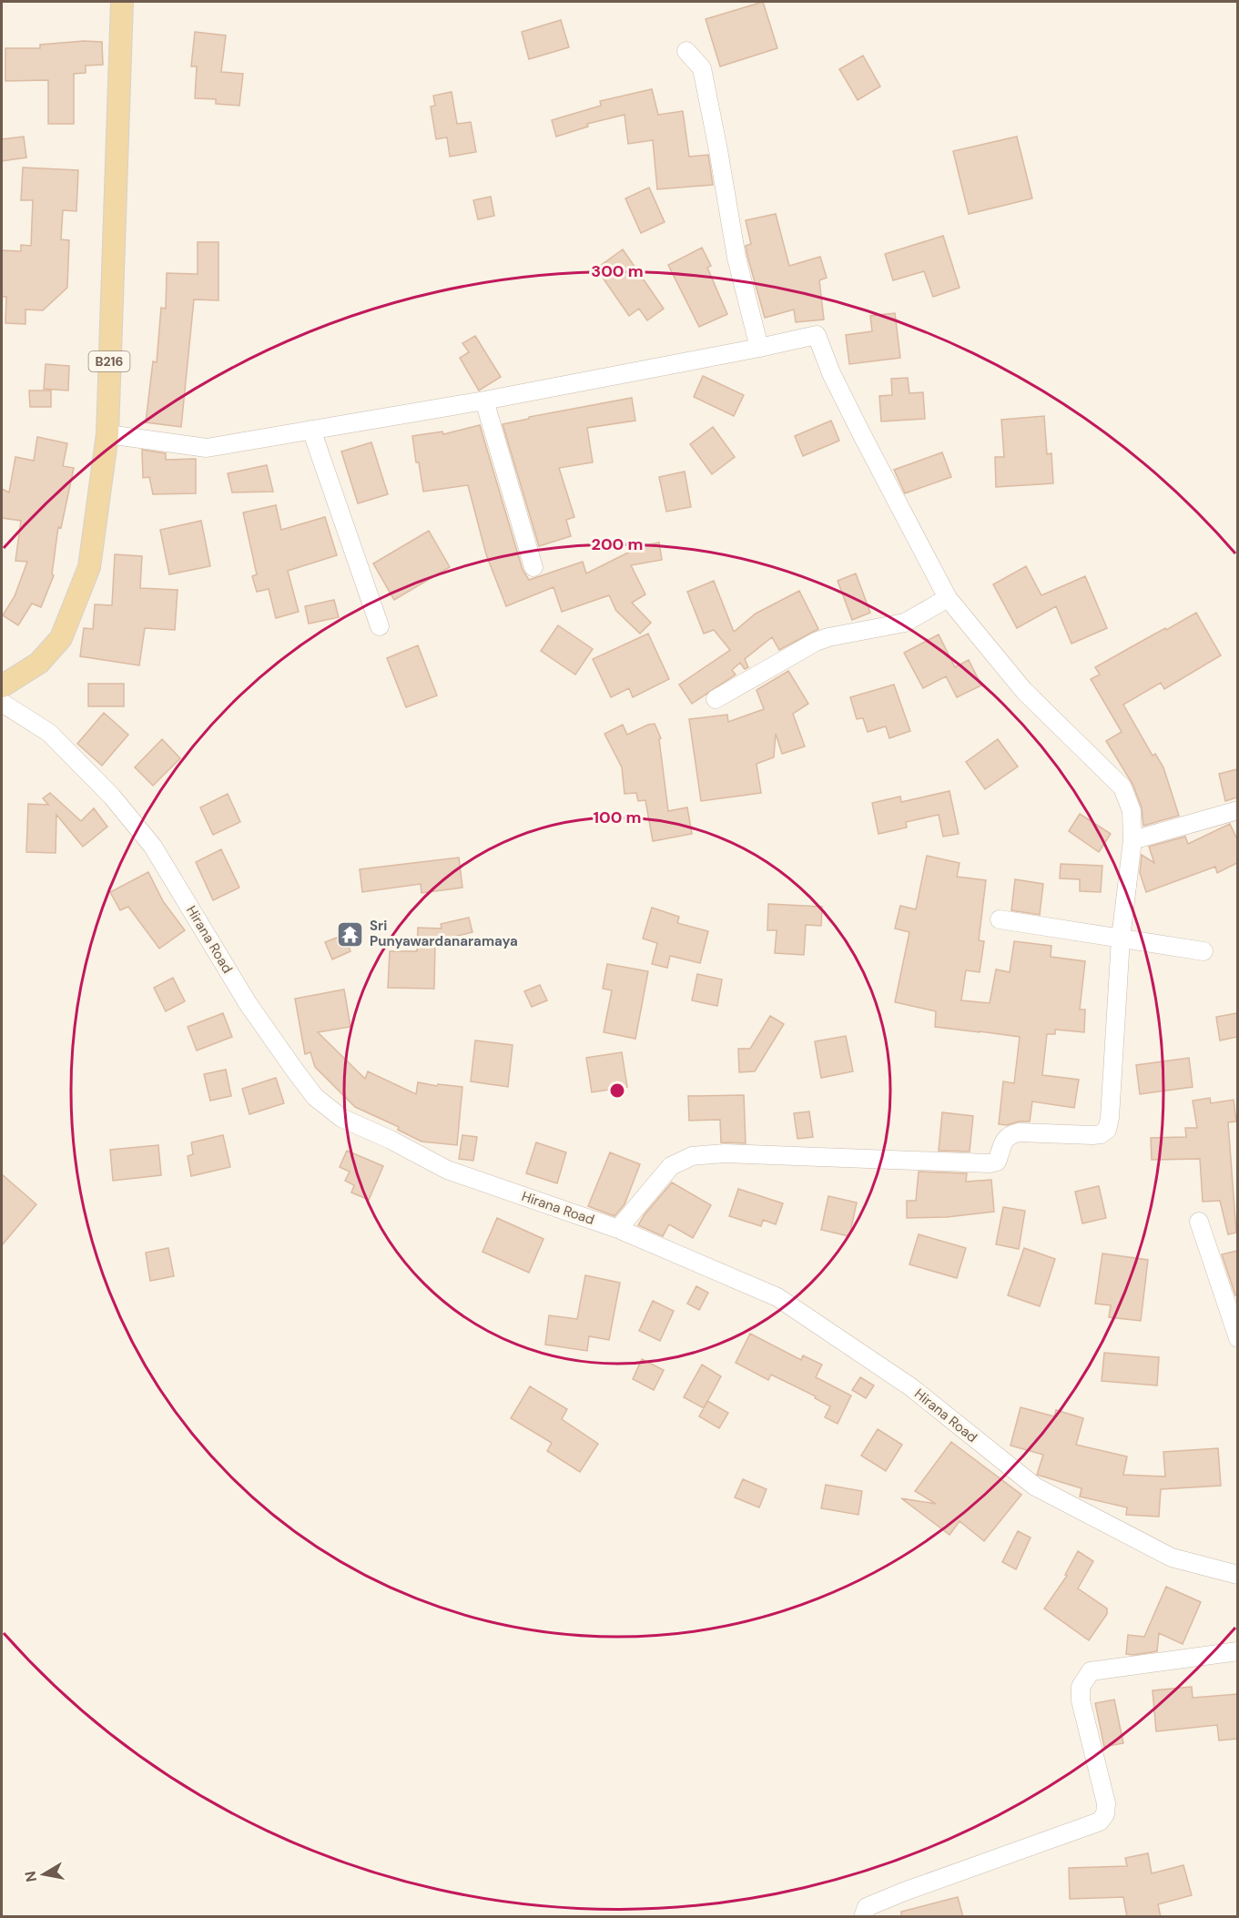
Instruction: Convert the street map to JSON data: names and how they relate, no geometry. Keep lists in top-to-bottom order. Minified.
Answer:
{"streets":{"main road":["B216"],"street":["Hirana Road"]},"places":{"temple":["Sri Punyawardanaramaya"]},"north":"left","rings":["300 m","200 m","100 m"]}
